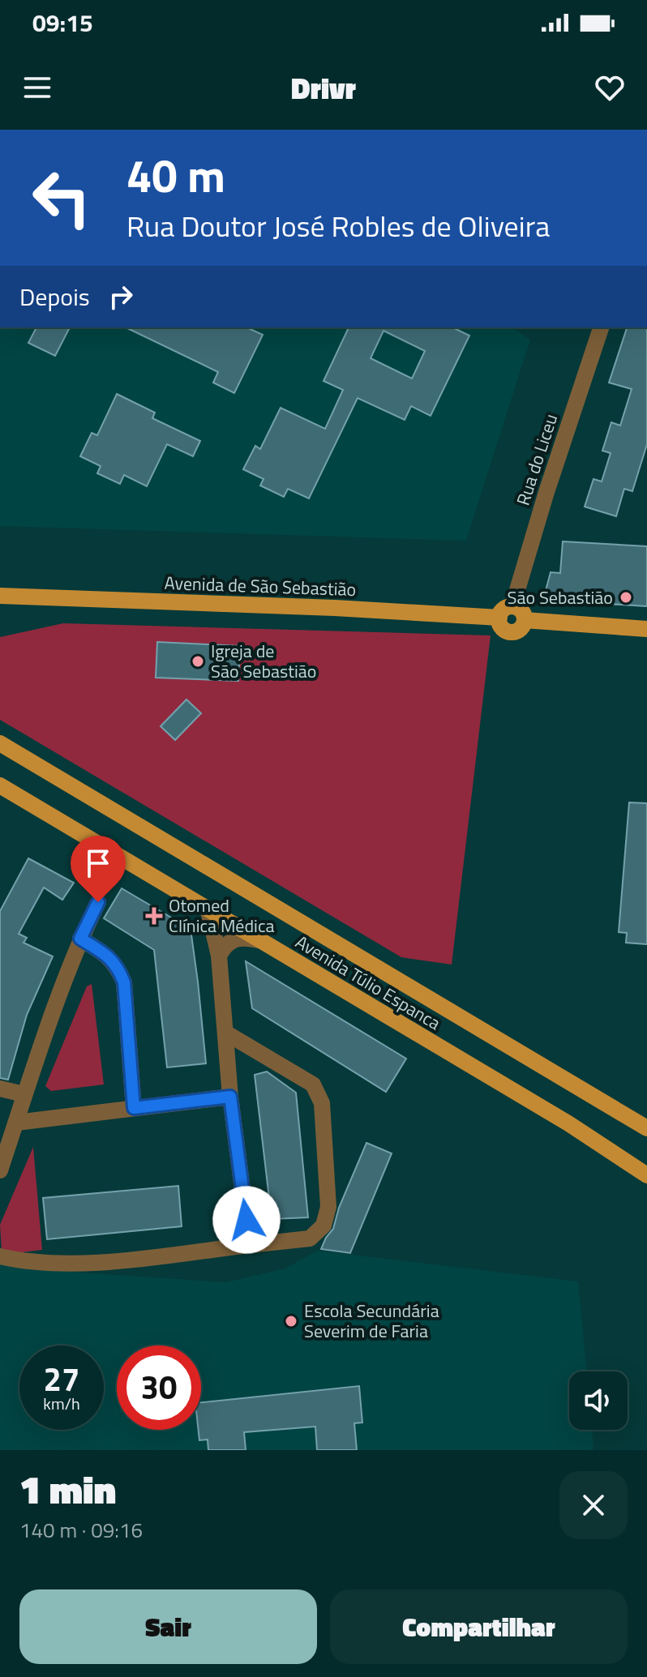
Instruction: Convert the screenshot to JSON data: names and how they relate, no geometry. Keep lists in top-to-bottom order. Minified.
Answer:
{"streets":{"main road":["Avenida de São Sebastião","Avenida Túlio Espanca"],"street":["Rua do Liceu"]},"crossings":[["Rua do Liceu","Avenida de São Sebastião"]],"places":{"other":["São Sebastião","Igreja de São Sebastião","Escola Secundária Severim de Faria"],"health":["Otomed Clínica Médica"]},"page":{"status":"09:15","header":"Drivr","turn":["40 m","Rua Doutor José Robles de Oliveira"],"then":"Depois","speed":"27 km/h","limit":"30","heading":["1 min","140 m · 09:16"],"buttons":["Sair","Compartilhar"]}}
